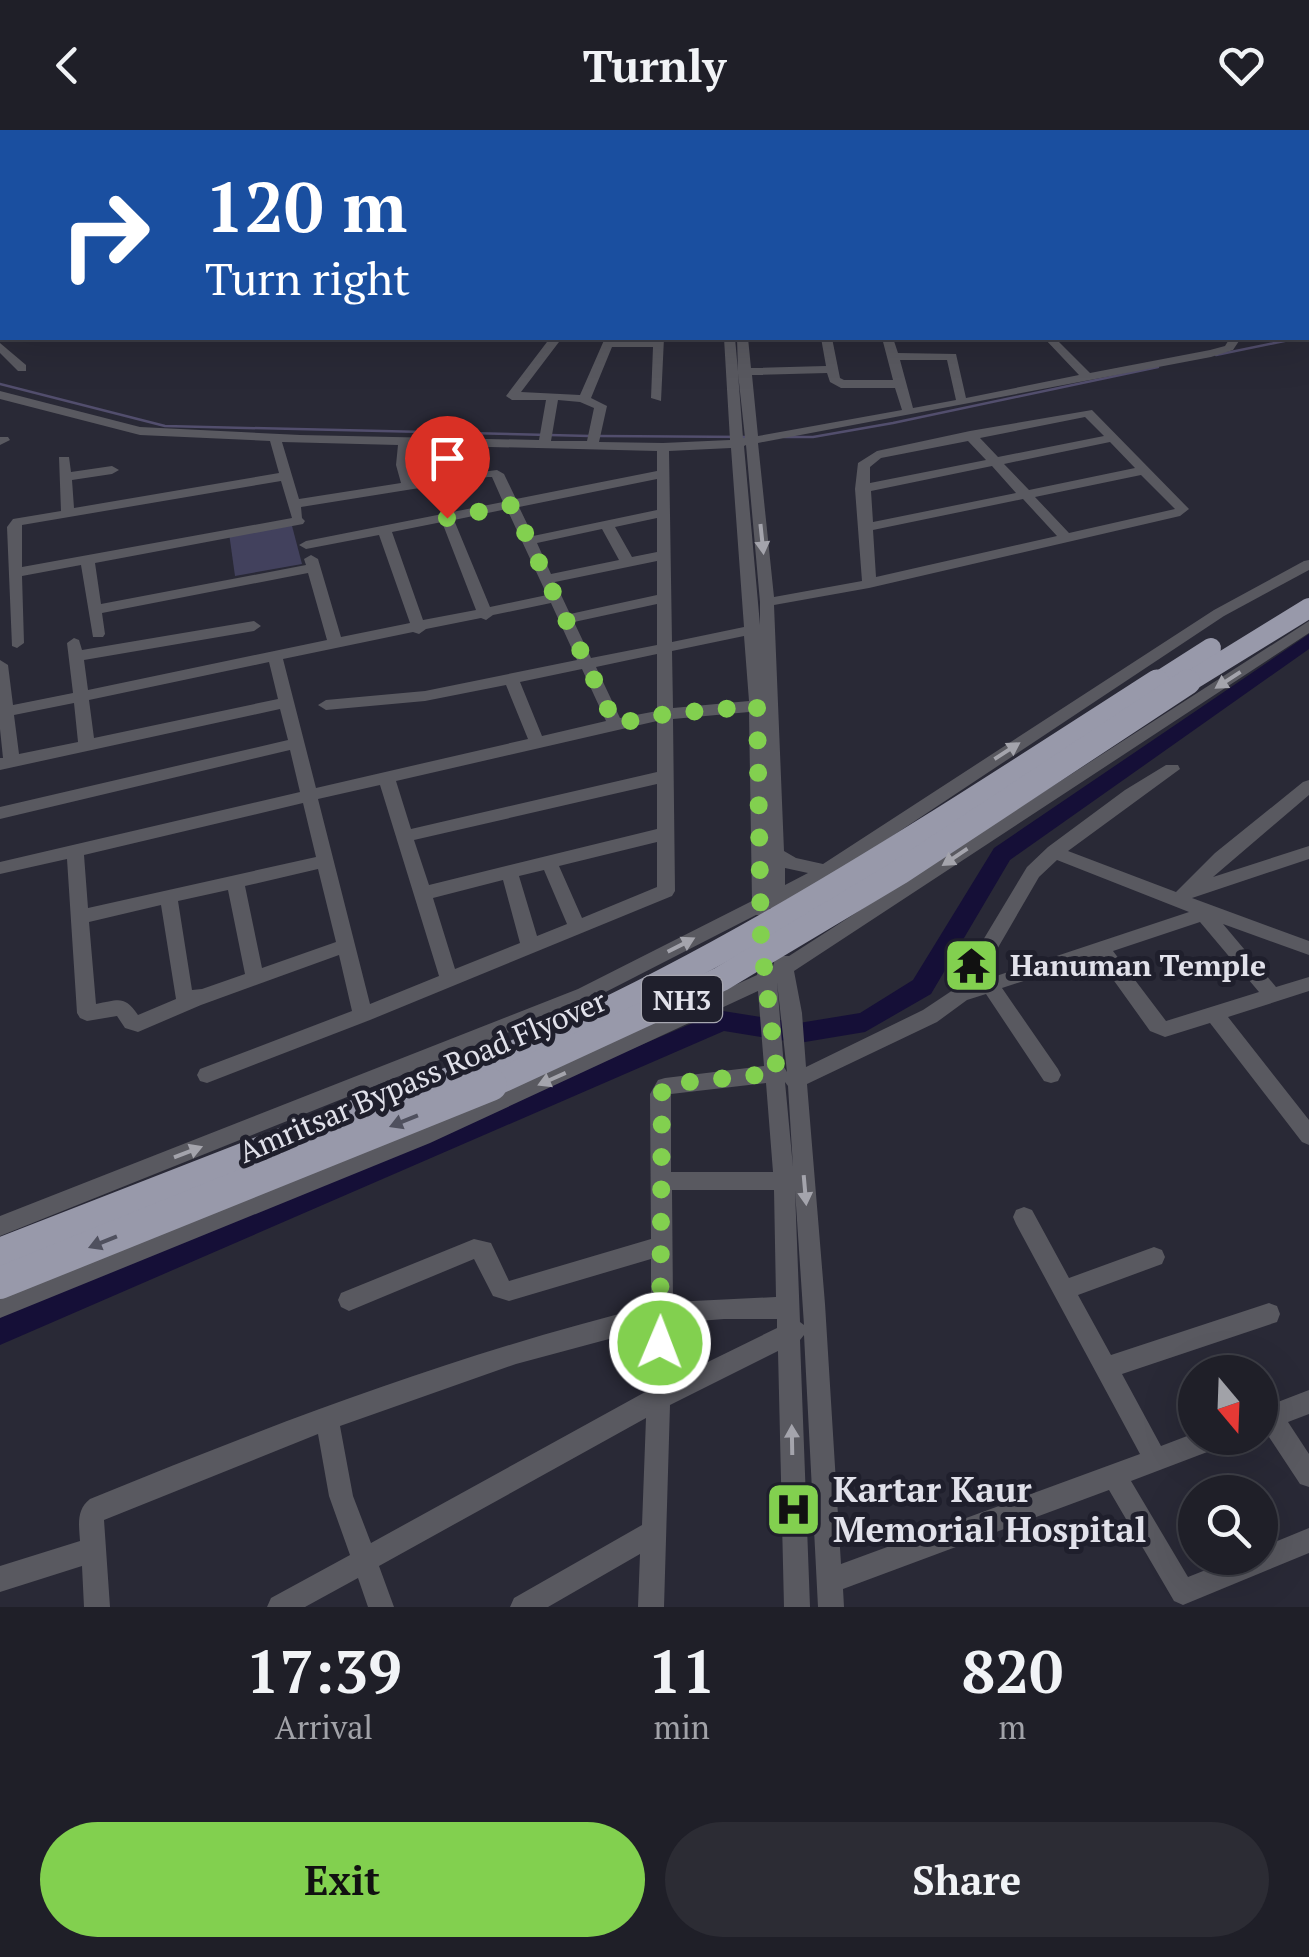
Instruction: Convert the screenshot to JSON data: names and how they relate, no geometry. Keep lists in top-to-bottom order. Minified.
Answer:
{"streets":{"highway":["NH3","Amritsar Bypass Road Flyover"]},"places":{"temple":["Hanuman Temple"],"hospital":["Kartar Kaur Memorial Hospital"]},"north":"bottom","page":{"header":"Turnly","turn":["120 m","Turn right"],"eta":["17:39","Arrival","11","min","820","m"],"buttons":["Exit","Share"]}}
